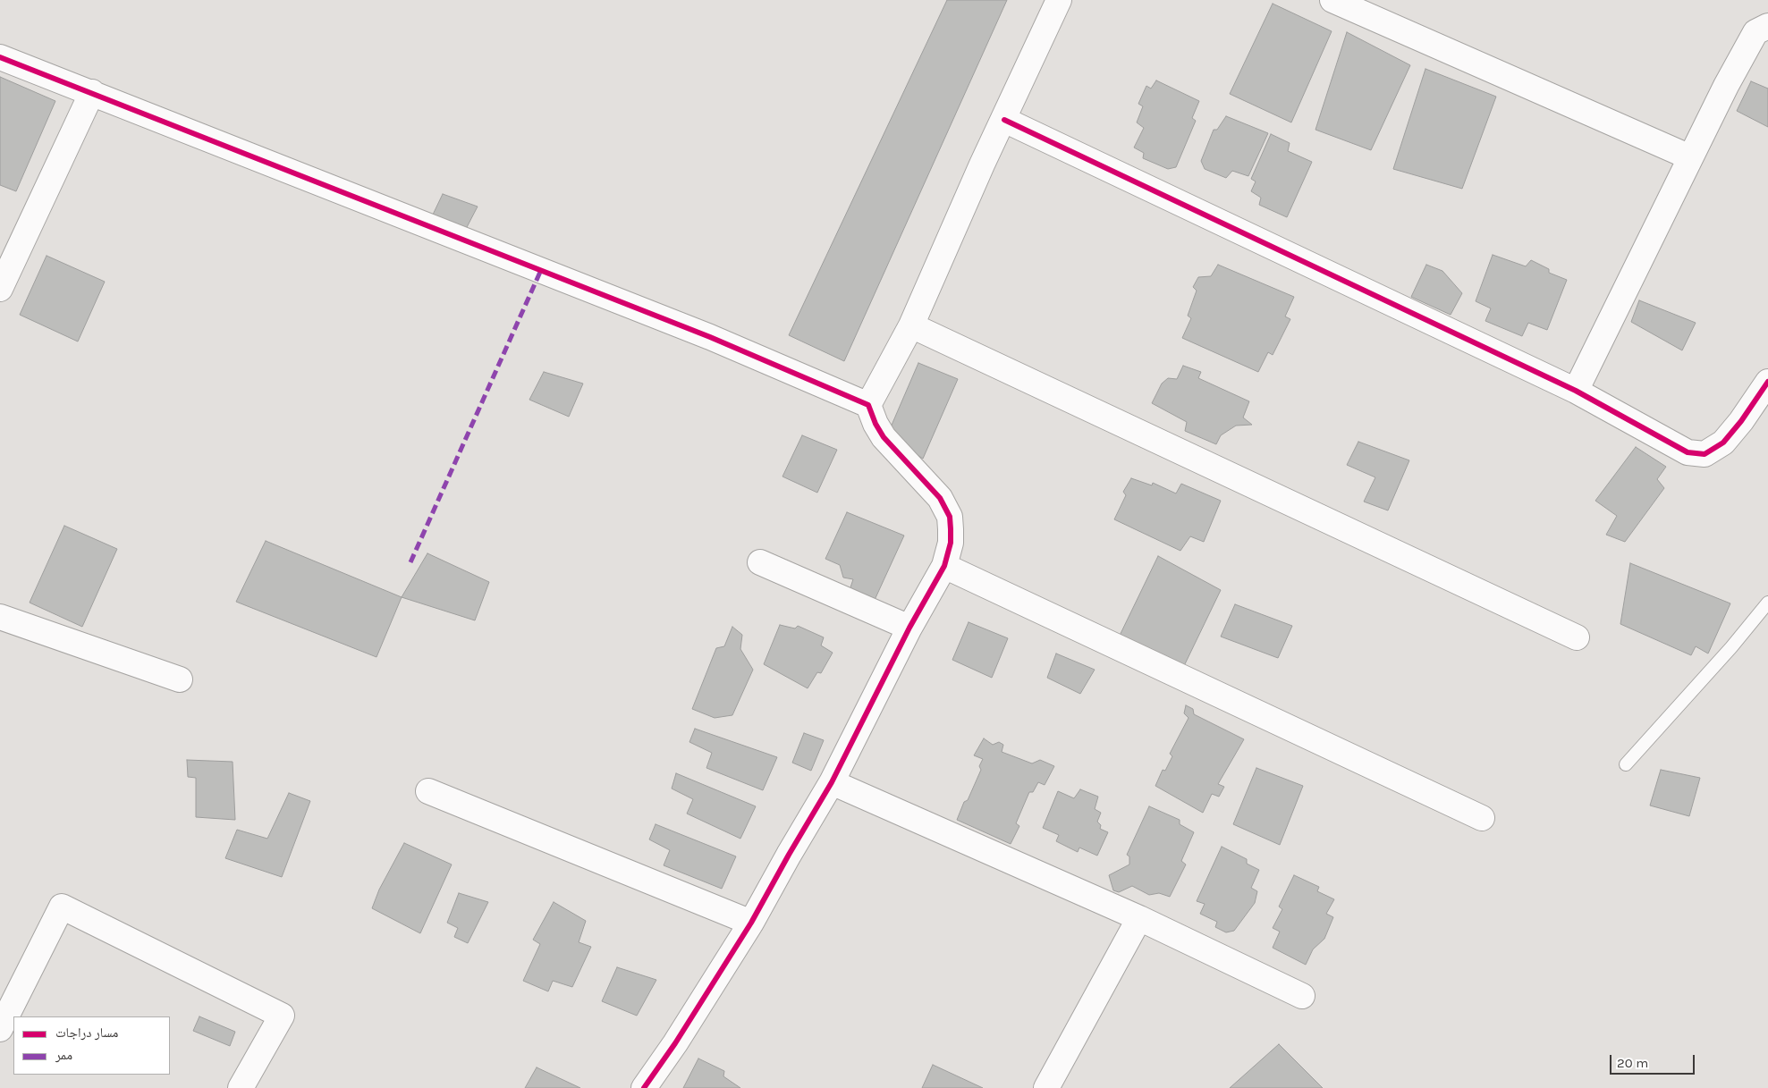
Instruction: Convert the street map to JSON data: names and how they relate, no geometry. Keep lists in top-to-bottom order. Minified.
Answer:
{"legend":["مسار دراجات","ممر"],"scale_bar":"20 m"}
